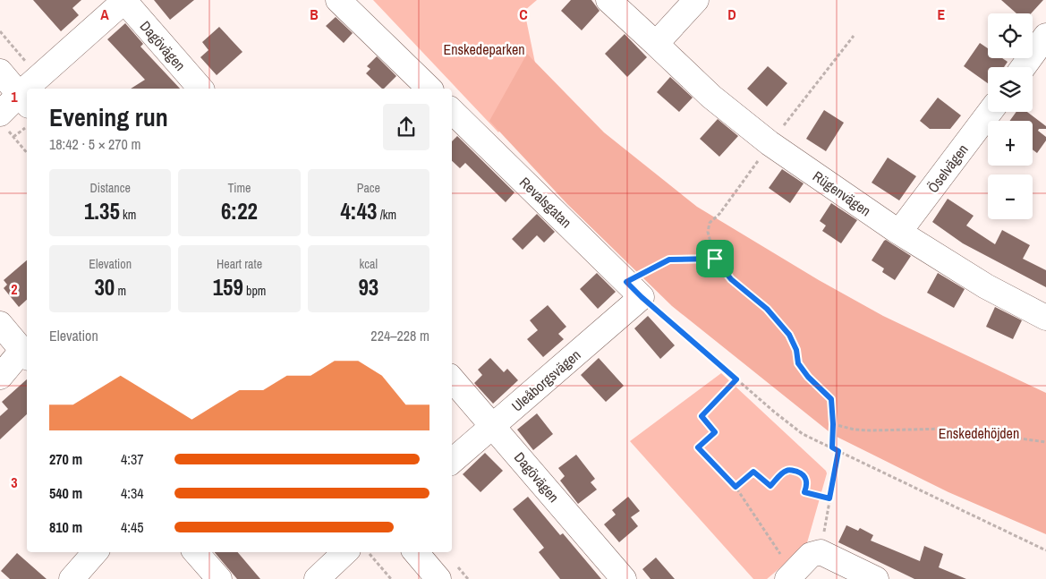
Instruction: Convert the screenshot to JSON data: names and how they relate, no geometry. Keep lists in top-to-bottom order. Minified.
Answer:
{"streets":{"street":["Dagövägen","Öselvägen","Rügenvägen","Revalsgatan","Uleåborgsvägen"]},"crossings":[["Dagövägen","Uleåborgsvägen"],["Öselvägen","Rügenvägen"],["Revalsgatan","Uleåborgsvägen"]],"parks":["Enskedeparken","Enskedehöjden"],"page":{"map_buttons":["+","−"],"heading":["Evening run","18:42 · 5 × 270 m"],"stats":[["Distance","1.35 km"],["Time","6:22"],["Pace","4:43 /km"],["Elevation","30 m"],["Heart rate","159 bpm"],["kcal","93"]],"chart":["Elevation","224–228 m"],"list":[{"name":"270 m","note":"4:37"},{"name":"540 m","note":"4:34"},{"name":"810 m","note":"4:45"}]},"grid":{"columns":["A","B","C","D","E"],"rows":["1","2","3"]}}
